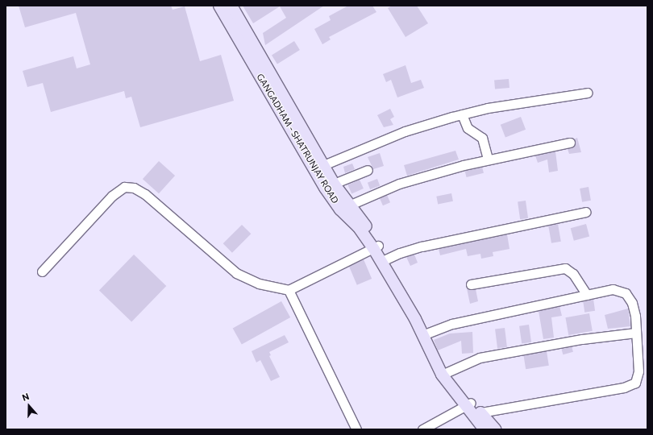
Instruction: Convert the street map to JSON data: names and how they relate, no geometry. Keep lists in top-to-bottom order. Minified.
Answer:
{"streets":{"main road":["GANGADHAM - SHATRUNJAY ROAD"]},"north":"top"}
